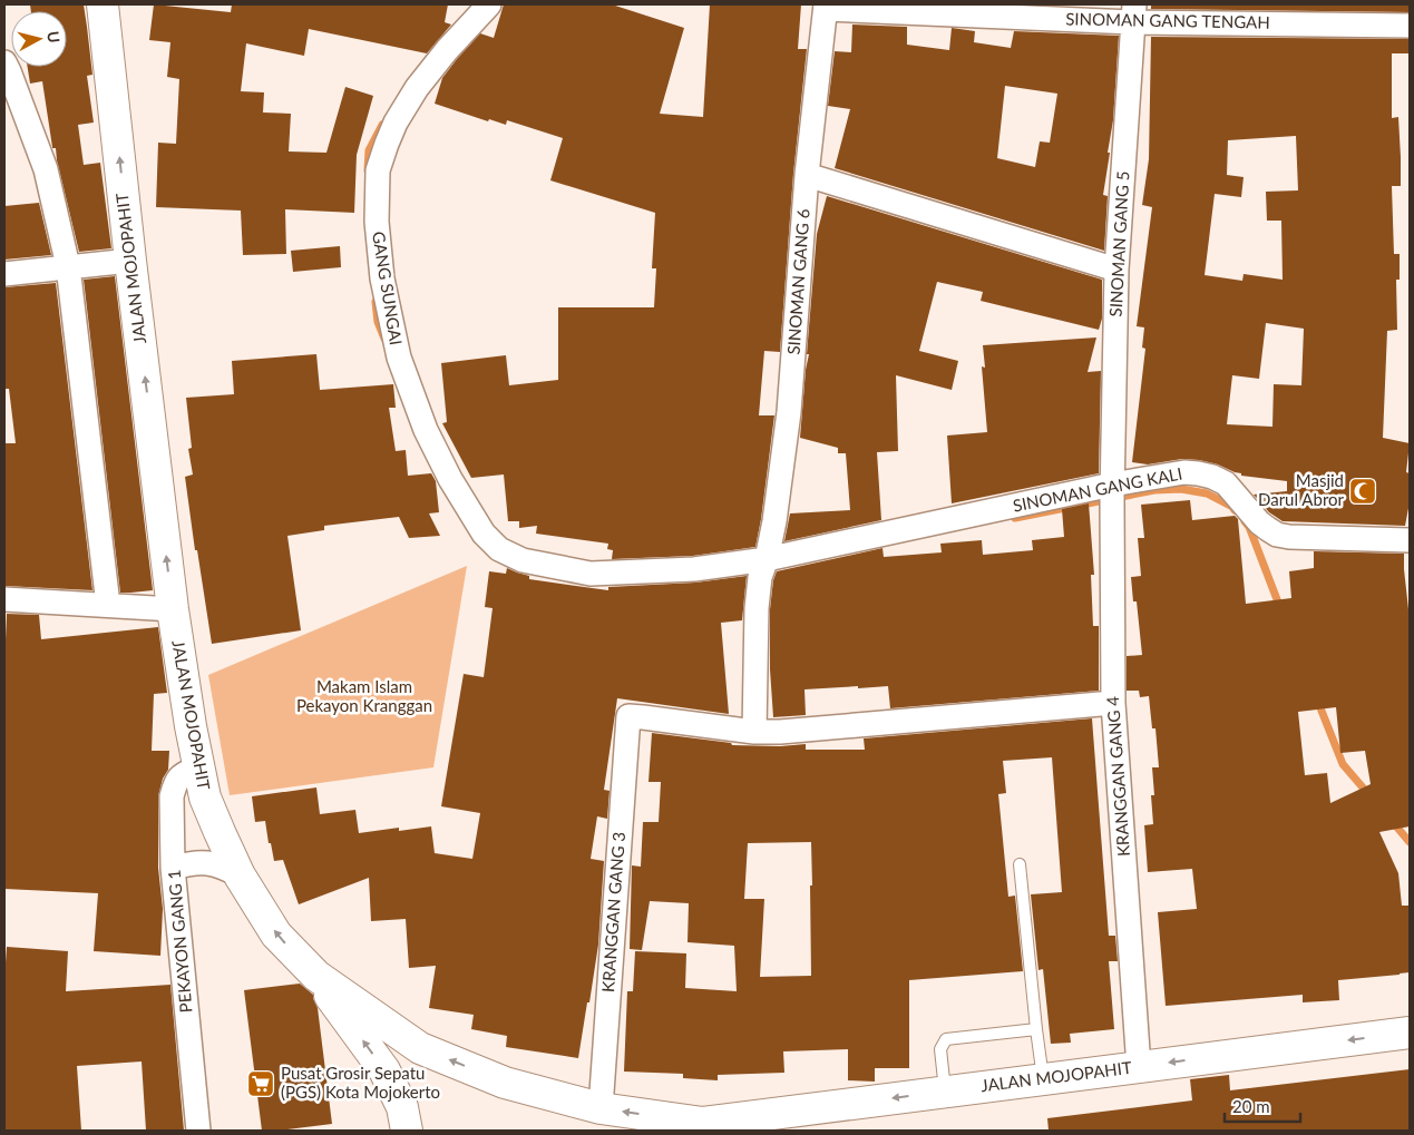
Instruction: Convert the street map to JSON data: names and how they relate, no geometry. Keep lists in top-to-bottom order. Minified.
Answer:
{"streets":{"main road":["JALAN MOJOPAHIT"],"street":["SINOMAN GANG TENGAH","SINOMAN GANG 5","SINOMAN GANG 6","GANG SUNGAI","SINOMAN GANG KALI","KRANGGAN GANG 4","KRANGGAN GANG 3","PEKAYON GANG 1"]},"crossings":[["SINOMAN GANG TENGAH","SINOMAN GANG 5"],["SINOMAN GANG TENGAH","SINOMAN GANG 6"],["SINOMAN GANG 5","SINOMAN GANG KALI"],["SINOMAN GANG 5","KRANGGAN GANG 4"],["JALAN MOJOPAHIT","KRANGGAN GANG 4"],["JALAN MOJOPAHIT","KRANGGAN GANG 3"],["JALAN MOJOPAHIT","PEKAYON GANG 1"],["SINOMAN GANG 6","GANG SUNGAI"],["SINOMAN GANG 6","SINOMAN GANG KALI"],["SINOMAN GANG 6","KRANGGAN GANG 3"],["GANG SUNGAI","SINOMAN GANG KALI"],["SINOMAN GANG KALI","KRANGGAN GANG 4"]],"parks":["Makam Islam Pekayon Kranggan"],"places":{"mosque":["Masjid Darul Abror"],"supermarket":["Pusat Grosir Sepatu (PGS) Kota Mojokerto"]},"scale_bar":"20 m","north":"right"}
